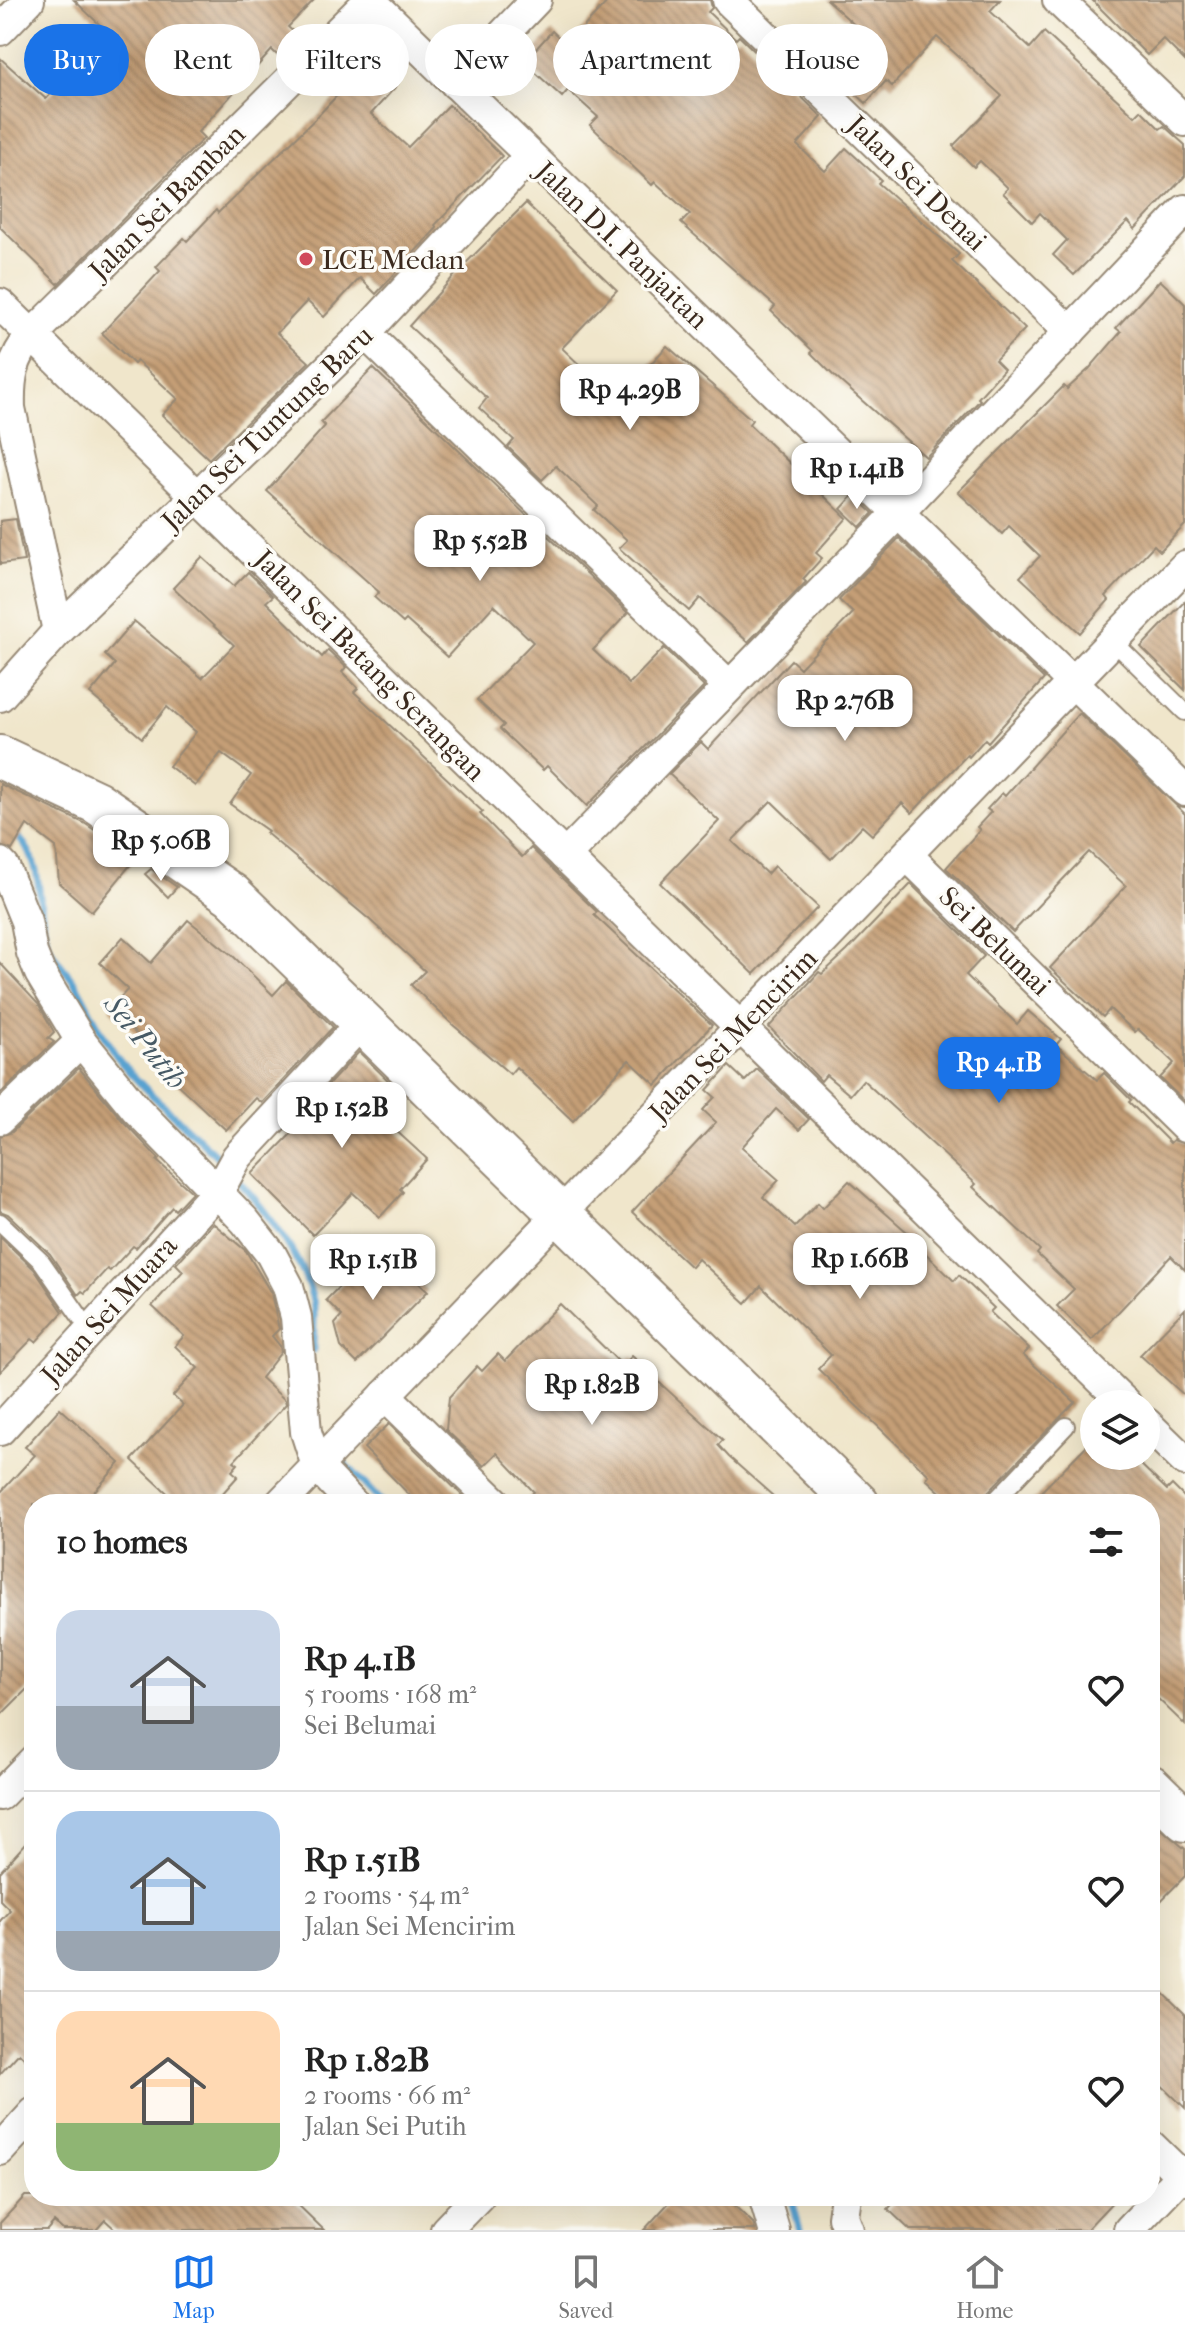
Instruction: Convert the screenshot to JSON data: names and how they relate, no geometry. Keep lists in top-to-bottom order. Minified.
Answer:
{"streets":{"street":["Jalan Sei Denai","Jalan Sei Bamban","Jalan D.I. Panjaitan","Jalan Sei Tuntung Baru","Jalan Sei Batang Serangan","Sei Belumai","Jalan Sei Mencirim","Jalan Sei Muara"]},"crossings":[["Jalan Sei Bamban","Jalan D.I. Panjaitan"],["Jalan Sei Bamban","Jalan Sei Tuntung Baru"],["Jalan Sei Bamban","Jalan Sei Batang Serangan"],["Jalan D.I. Panjaitan","Jalan Sei Tuntung Baru"],["Jalan D.I. Panjaitan","Jalan Sei Mencirim"],["Jalan Sei Tuntung Baru","Jalan Sei Batang Serangan"],["Jalan Sei Batang Serangan","Jalan Sei Mencirim"],["Sei Belumai","Jalan Sei Mencirim"]],"water":["Sei Putih"],"places":["LCE Medan"],"page":{"chip":["Buy","Rent","Filters","New","Apartment","House"],"price":["Rp 4.29B","Rp 1.41B","Rp 5.52B","Rp 2.76B","Rp 5.06B","Rp 4.1B","Rp 1.52B","Rp 1.66B","Rp 1.51B","Rp 1.82B"],"heading":"10 homes","list":[{"name":"Rp 4.1B","note":"5 rooms · 168 m² · Sei Belumai"},{"name":"Rp 1.51B","note":"2 rooms · 54 m² · Jalan Sei Mencirim"},{"name":"Rp 1.82B","note":"2 rooms · 66 m² · Jalan Sei Putih"}],"tabs":["Map","Saved","Home"]}}
